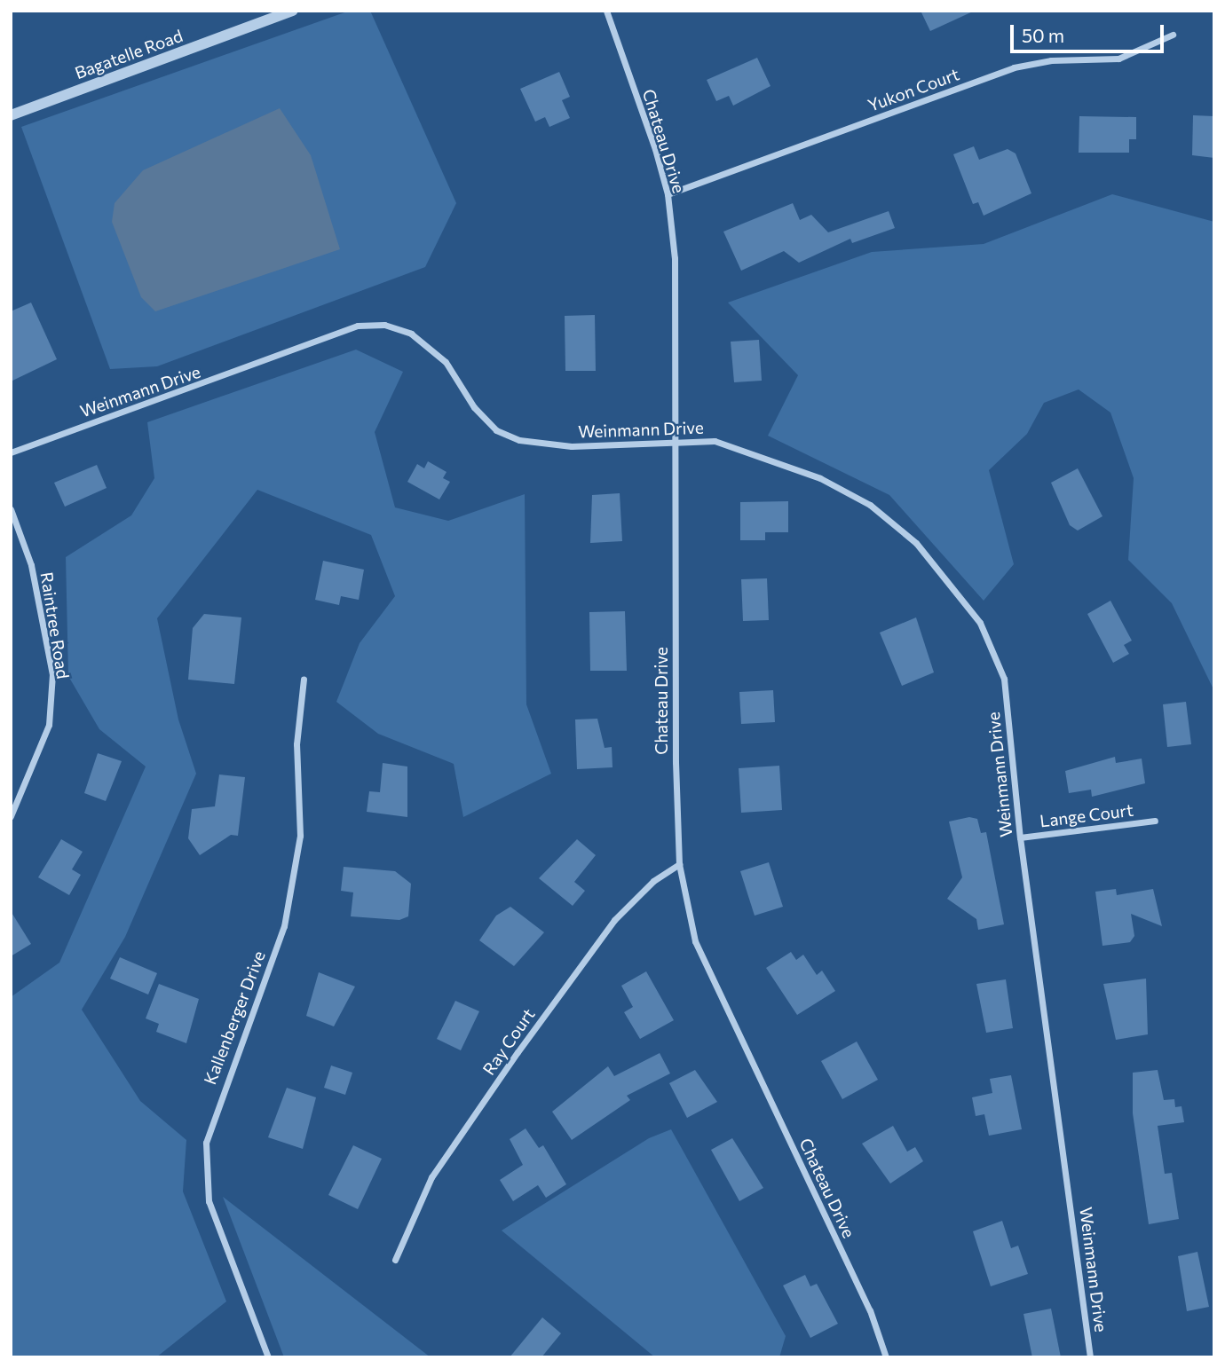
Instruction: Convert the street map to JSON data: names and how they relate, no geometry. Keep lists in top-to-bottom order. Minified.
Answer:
{"streets":{"street":["Bagatelle Road","Yukon Court","Chateau Drive","Weinmann Drive","Raintree Road","Lange Court","Kallenberger Drive","Ray Court"]},"crossings":[["Yukon Court","Chateau Drive"],["Chateau Drive","Weinmann Drive"],["Chateau Drive","Ray Court"],["Weinmann Drive","Lange Court"]],"scale_bar":"50 m"}
